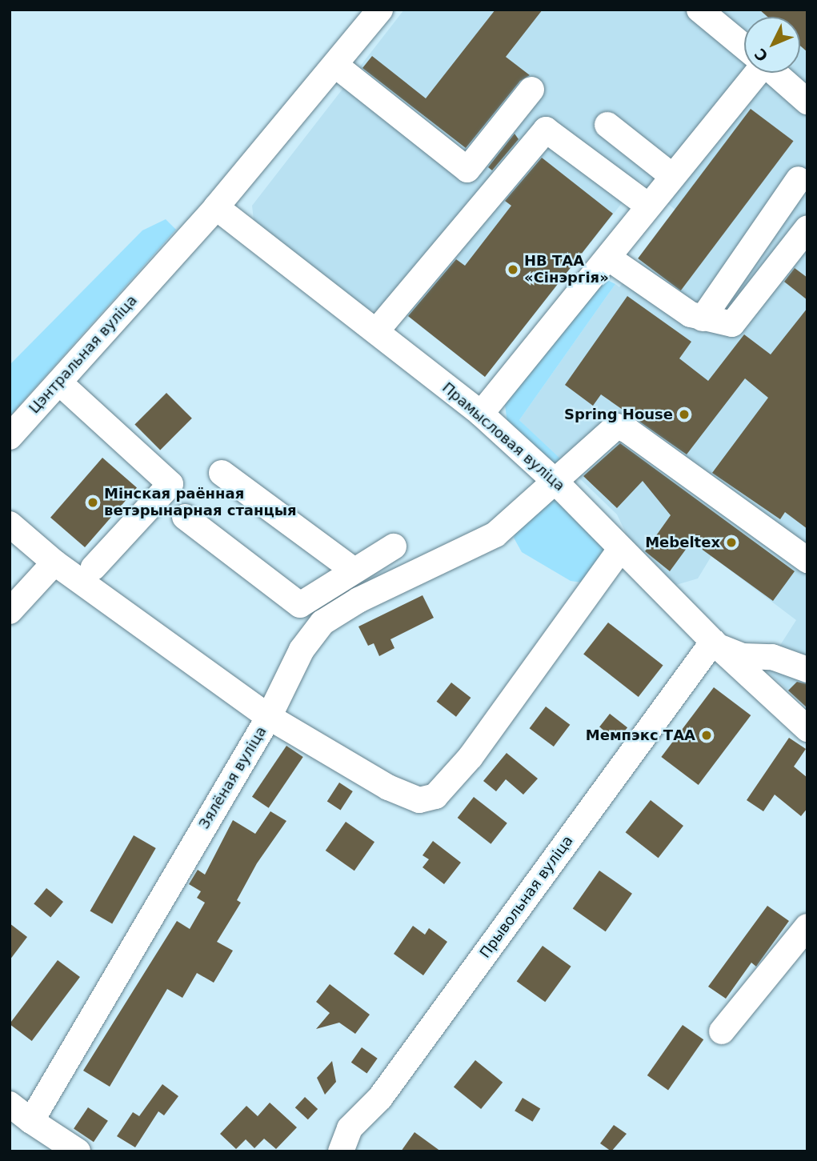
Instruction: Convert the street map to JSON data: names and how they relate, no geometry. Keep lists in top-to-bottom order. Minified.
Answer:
{"streets":{"street":["Цэнтральная вуліца","Прамысловая вуліца","Зялёная вуліца","Прывольная вуліца"]},"crossings":[["Цэнтральная вуліца","Прамысловая вуліца"],["Прамысловая вуліца","Зялёная вуліца"],["Прамысловая вуліца","Прывольная вуліца"]],"places":["НВ ТАА «Сінэргія»","Spring House","Мінская раённая ветэрынарная станцыя","Mebeltex","Мемпэкс ТАА"],"north":"bottom left"}
